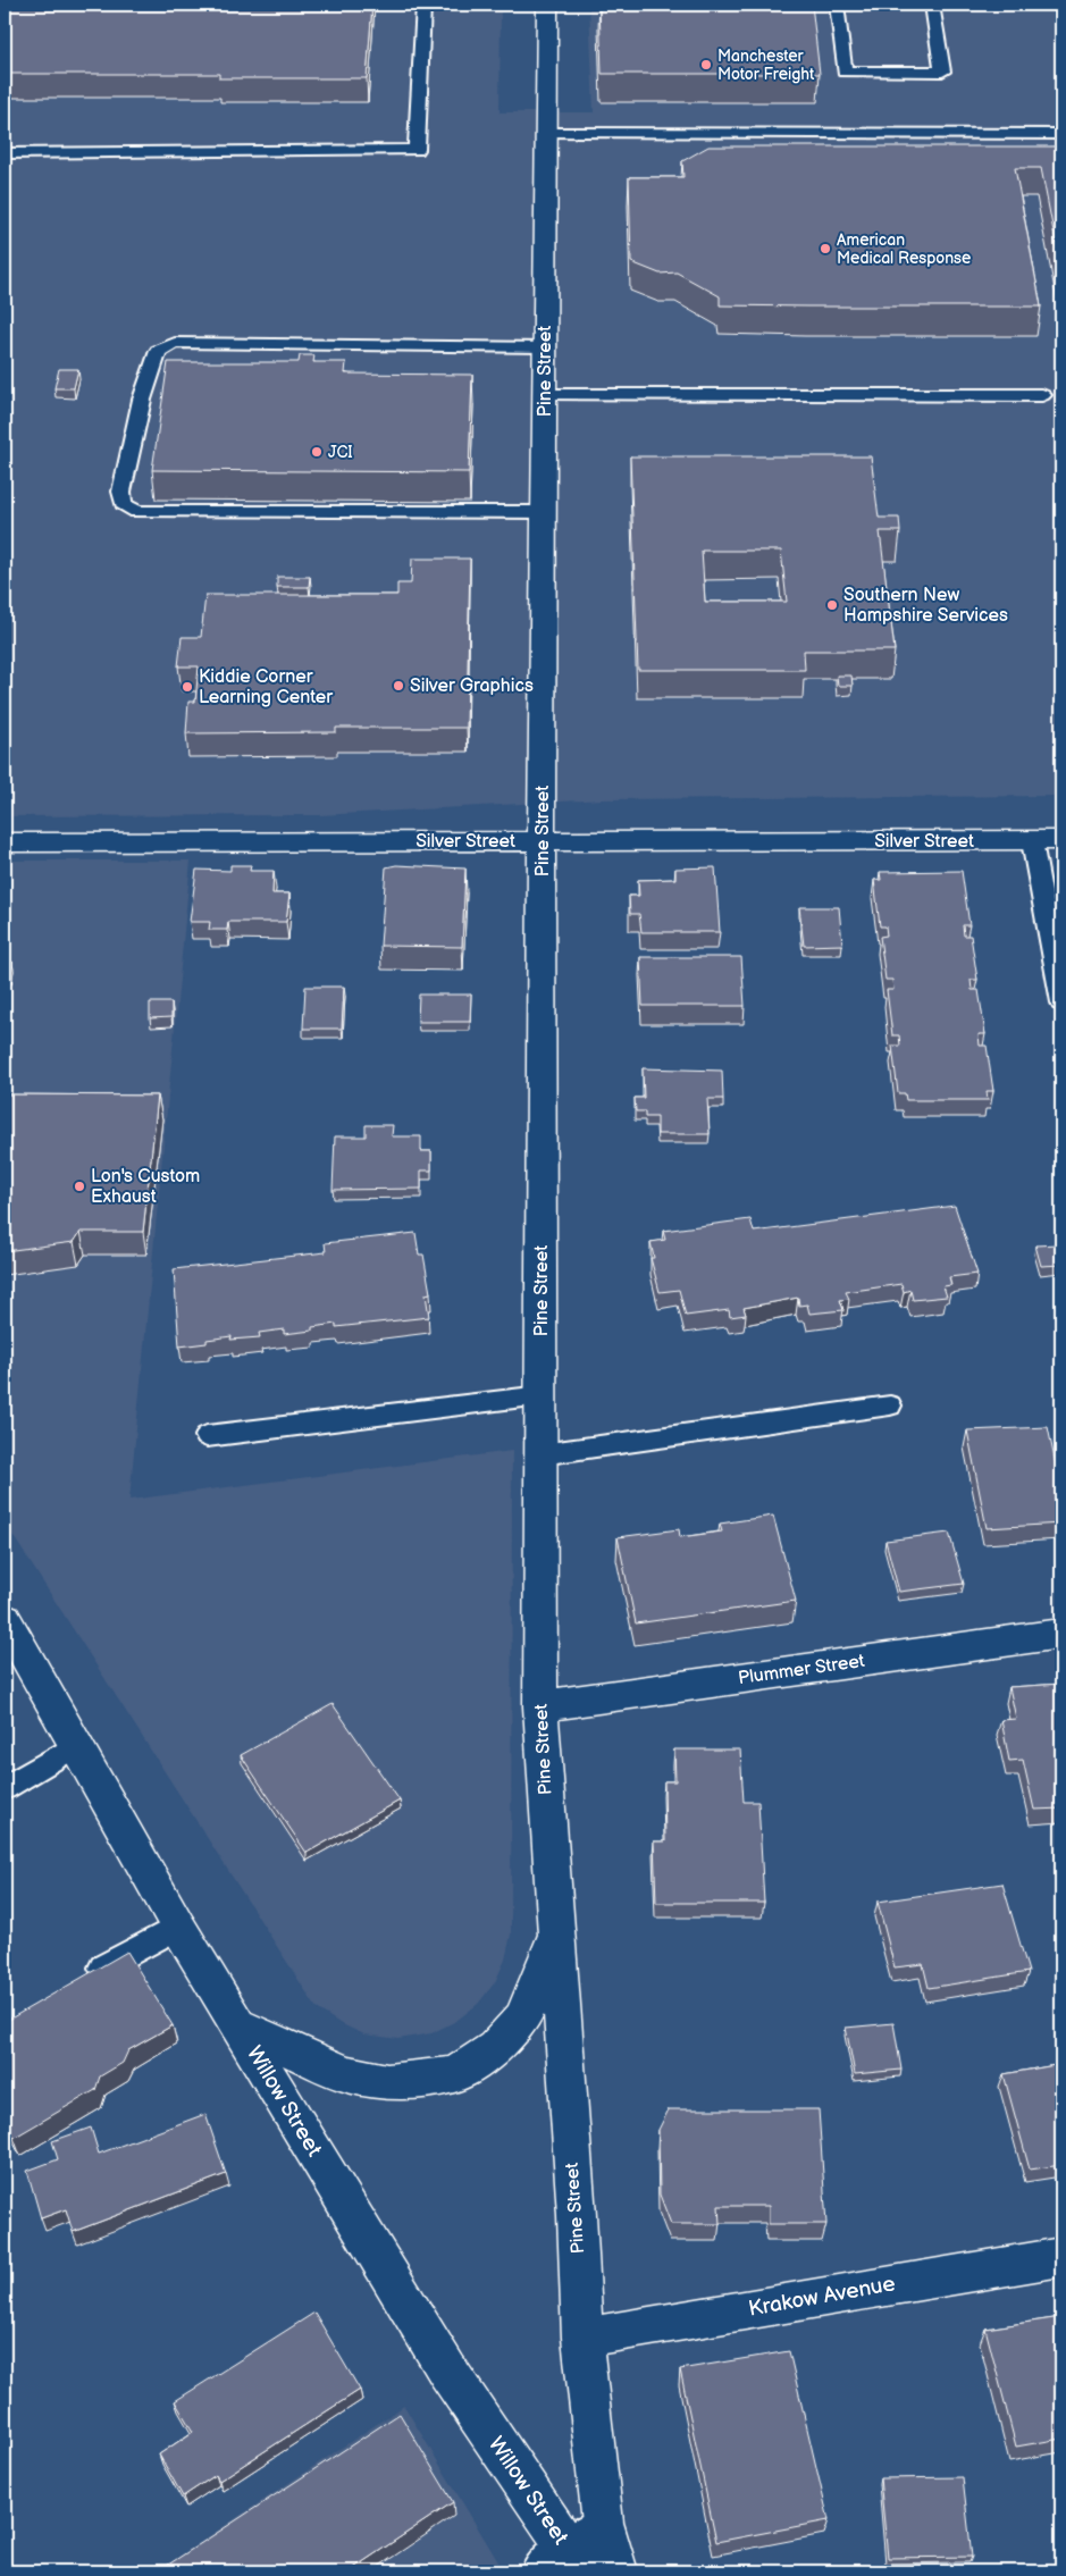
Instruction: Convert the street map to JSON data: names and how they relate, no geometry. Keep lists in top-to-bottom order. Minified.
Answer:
{"streets":{"street":["Pine Street","Silver Street","Plummer Street","Willow Street","Krakow Avenue"]},"crossings":[["Pine Street","Silver Street"],["Pine Street","Plummer Street"],["Pine Street","Krakow Avenue"]],"places":["Manchester Motor Freight","American Medical Response","JCI","Southern New Hampshire Services","Silver Graphics","Kiddie Corner Learning Center","Lon's Custom Exhaust"]}
